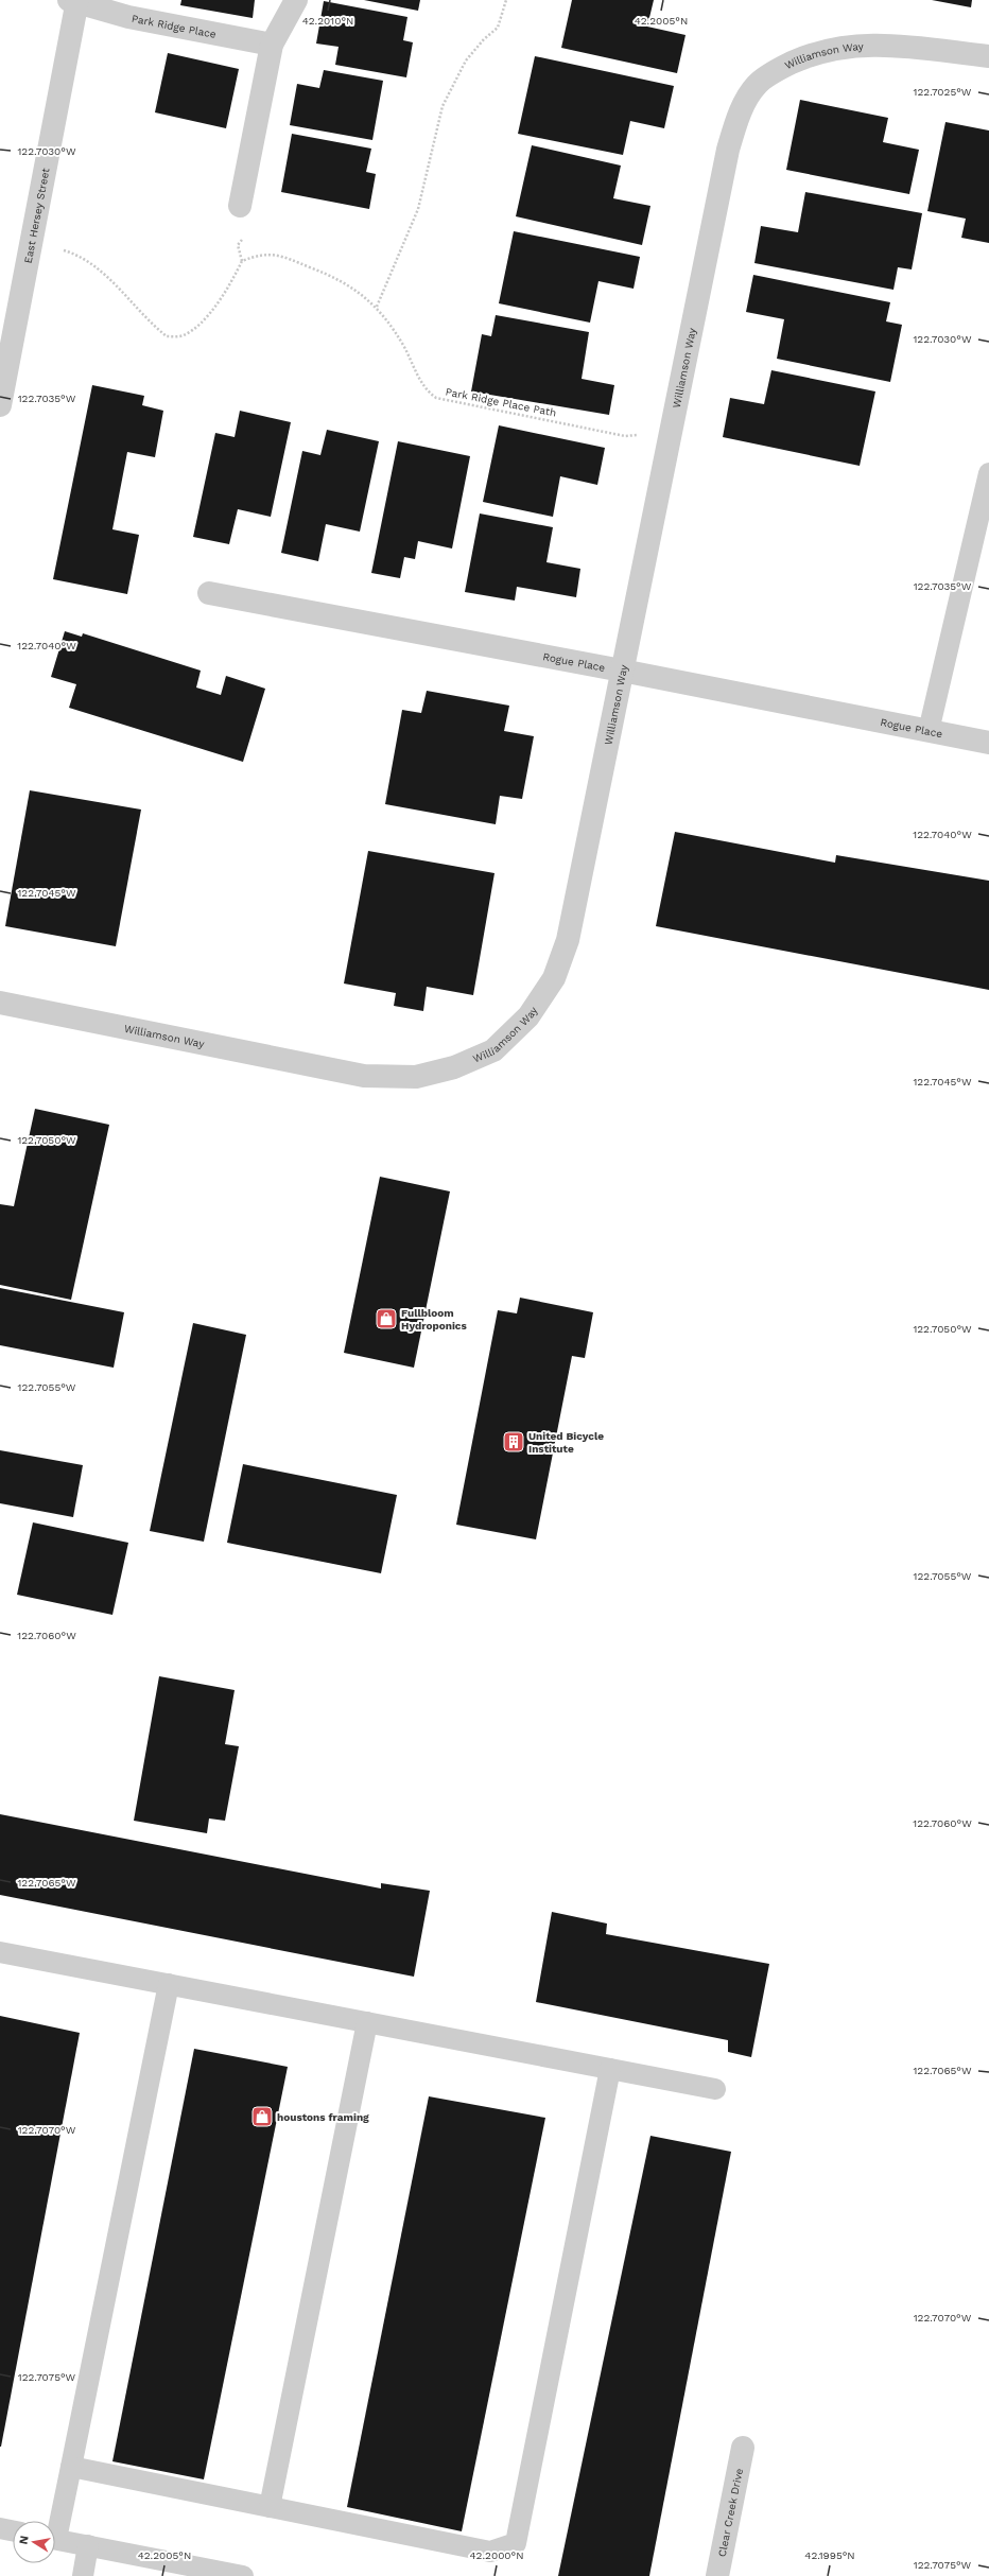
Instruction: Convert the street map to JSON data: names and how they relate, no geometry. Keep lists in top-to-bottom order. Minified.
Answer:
{"streets":{"street":["Park Ridge Place","Williamson Way","East Hersey Street","Rogue Place","Clear Creek Drive"],"path":["Park Ridge Place Path"]},"crossings":[["Park Ridge Place","East Hersey Street"],["Williamson Way","Park Ridge Place Path"],["Williamson Way","Rogue Place"],["East Hersey Street","Park Ridge Place Path"]],"places":{"shop":["Fullbloom Hydroponics","houstons framing"],"building":["United Bicycle Institute"]},"north":"left","coordinates":["42.2010°N","42.2005°N","122.7025°W","122.7030°W","122.7035°W","122.7040°W","122.7045°W","122.7050°W","122.7055°W","122.7060°W","122.7065°W","122.7070°W","122.7075°W","42.2000°N","42.1995°N"]}
